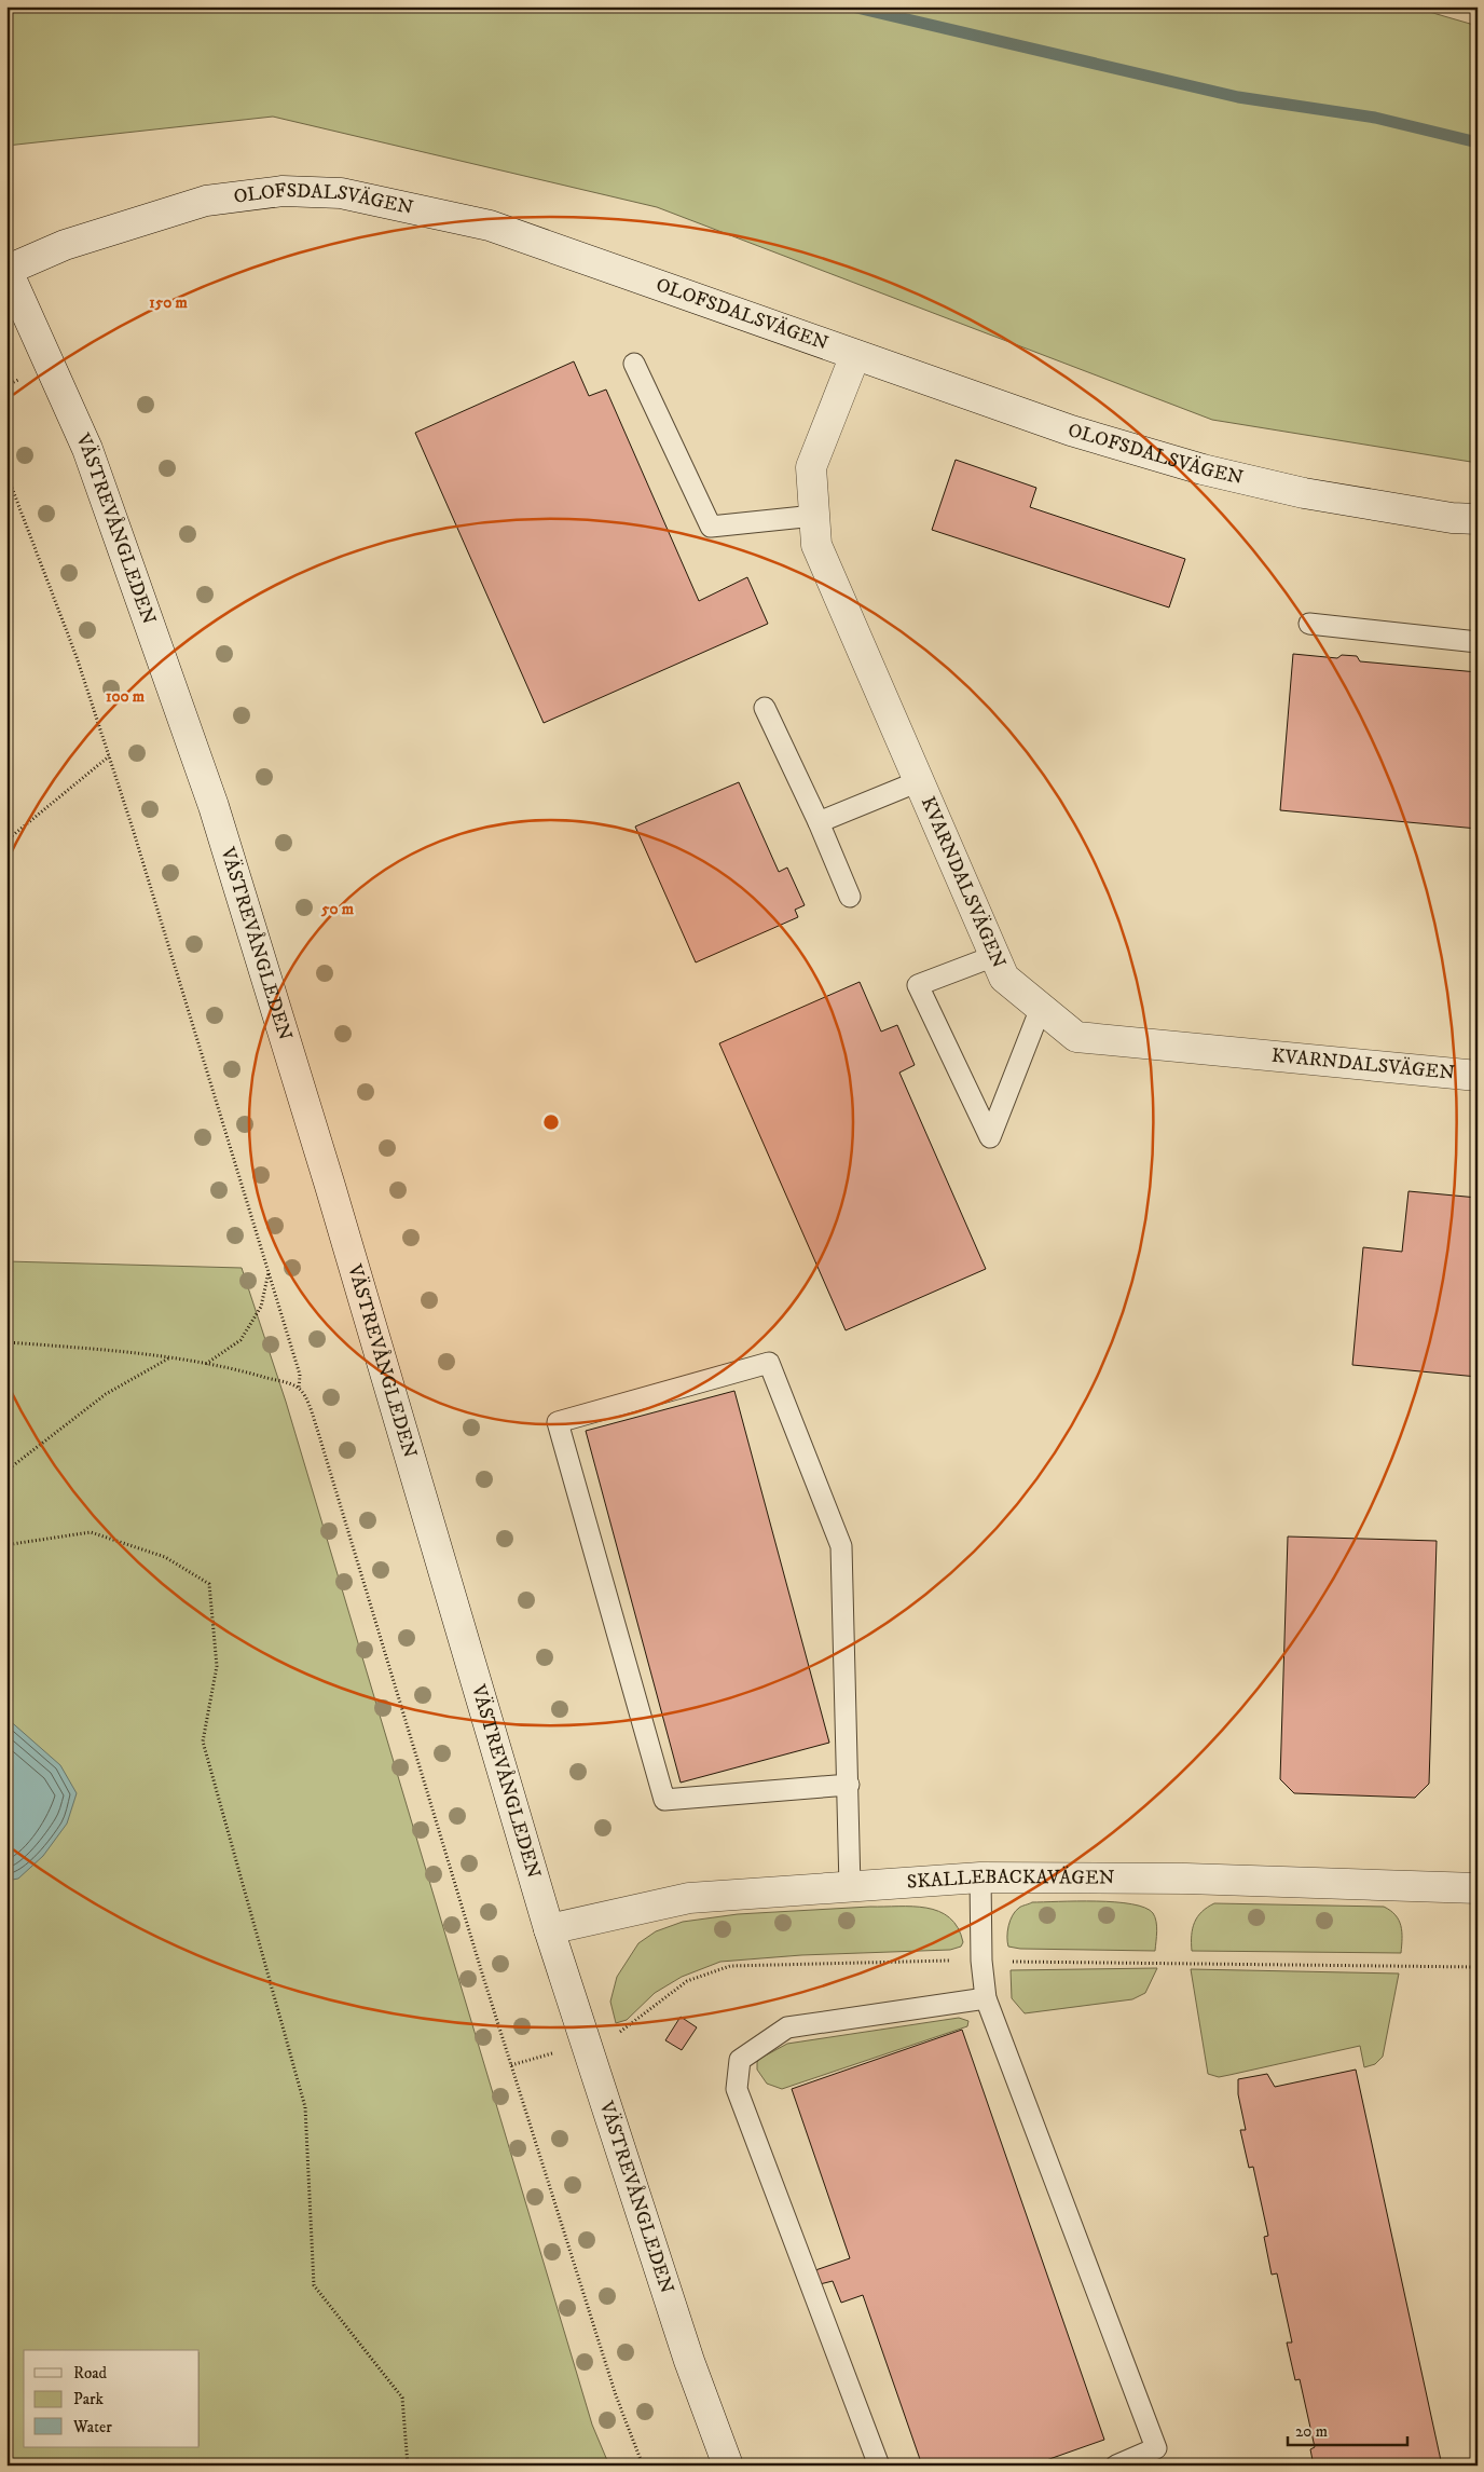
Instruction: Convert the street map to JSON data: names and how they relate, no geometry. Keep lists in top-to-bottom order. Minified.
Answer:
{"streets":{"street":["OLOFSDALSVÄGEN","VÄSTREVÅNGLEDEN","KVARNDALSVÄGEN","SKALLEBACKAVÄGEN"]},"crossings":[["OLOFSDALSVÄGEN","VÄSTREVÅNGLEDEN"],["OLOFSDALSVÄGEN","KVARNDALSVÄGEN"],["VÄSTREVÅNGLEDEN","SKALLEBACKAVÄGEN"]],"legend":["Road","Park","Water"],"scale_bar":"20 m","rings":["150 m","100 m","50 m"]}
